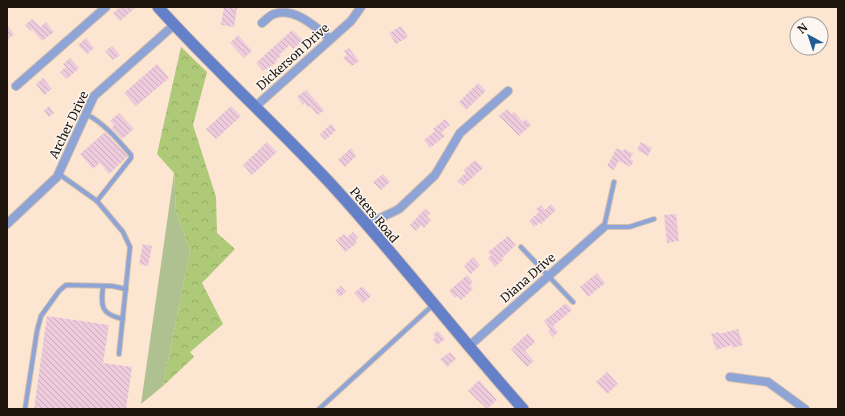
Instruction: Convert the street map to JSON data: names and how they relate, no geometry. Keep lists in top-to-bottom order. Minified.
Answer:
{"streets":{"street":["Dickerson Drive","Archer Drive","Peters Road","Diana Drive"]},"crossings":[["Dickerson Drive","Peters Road"],["Archer Drive","Peters Road"],["Peters Road","Diana Drive"]],"north":"top left"}
